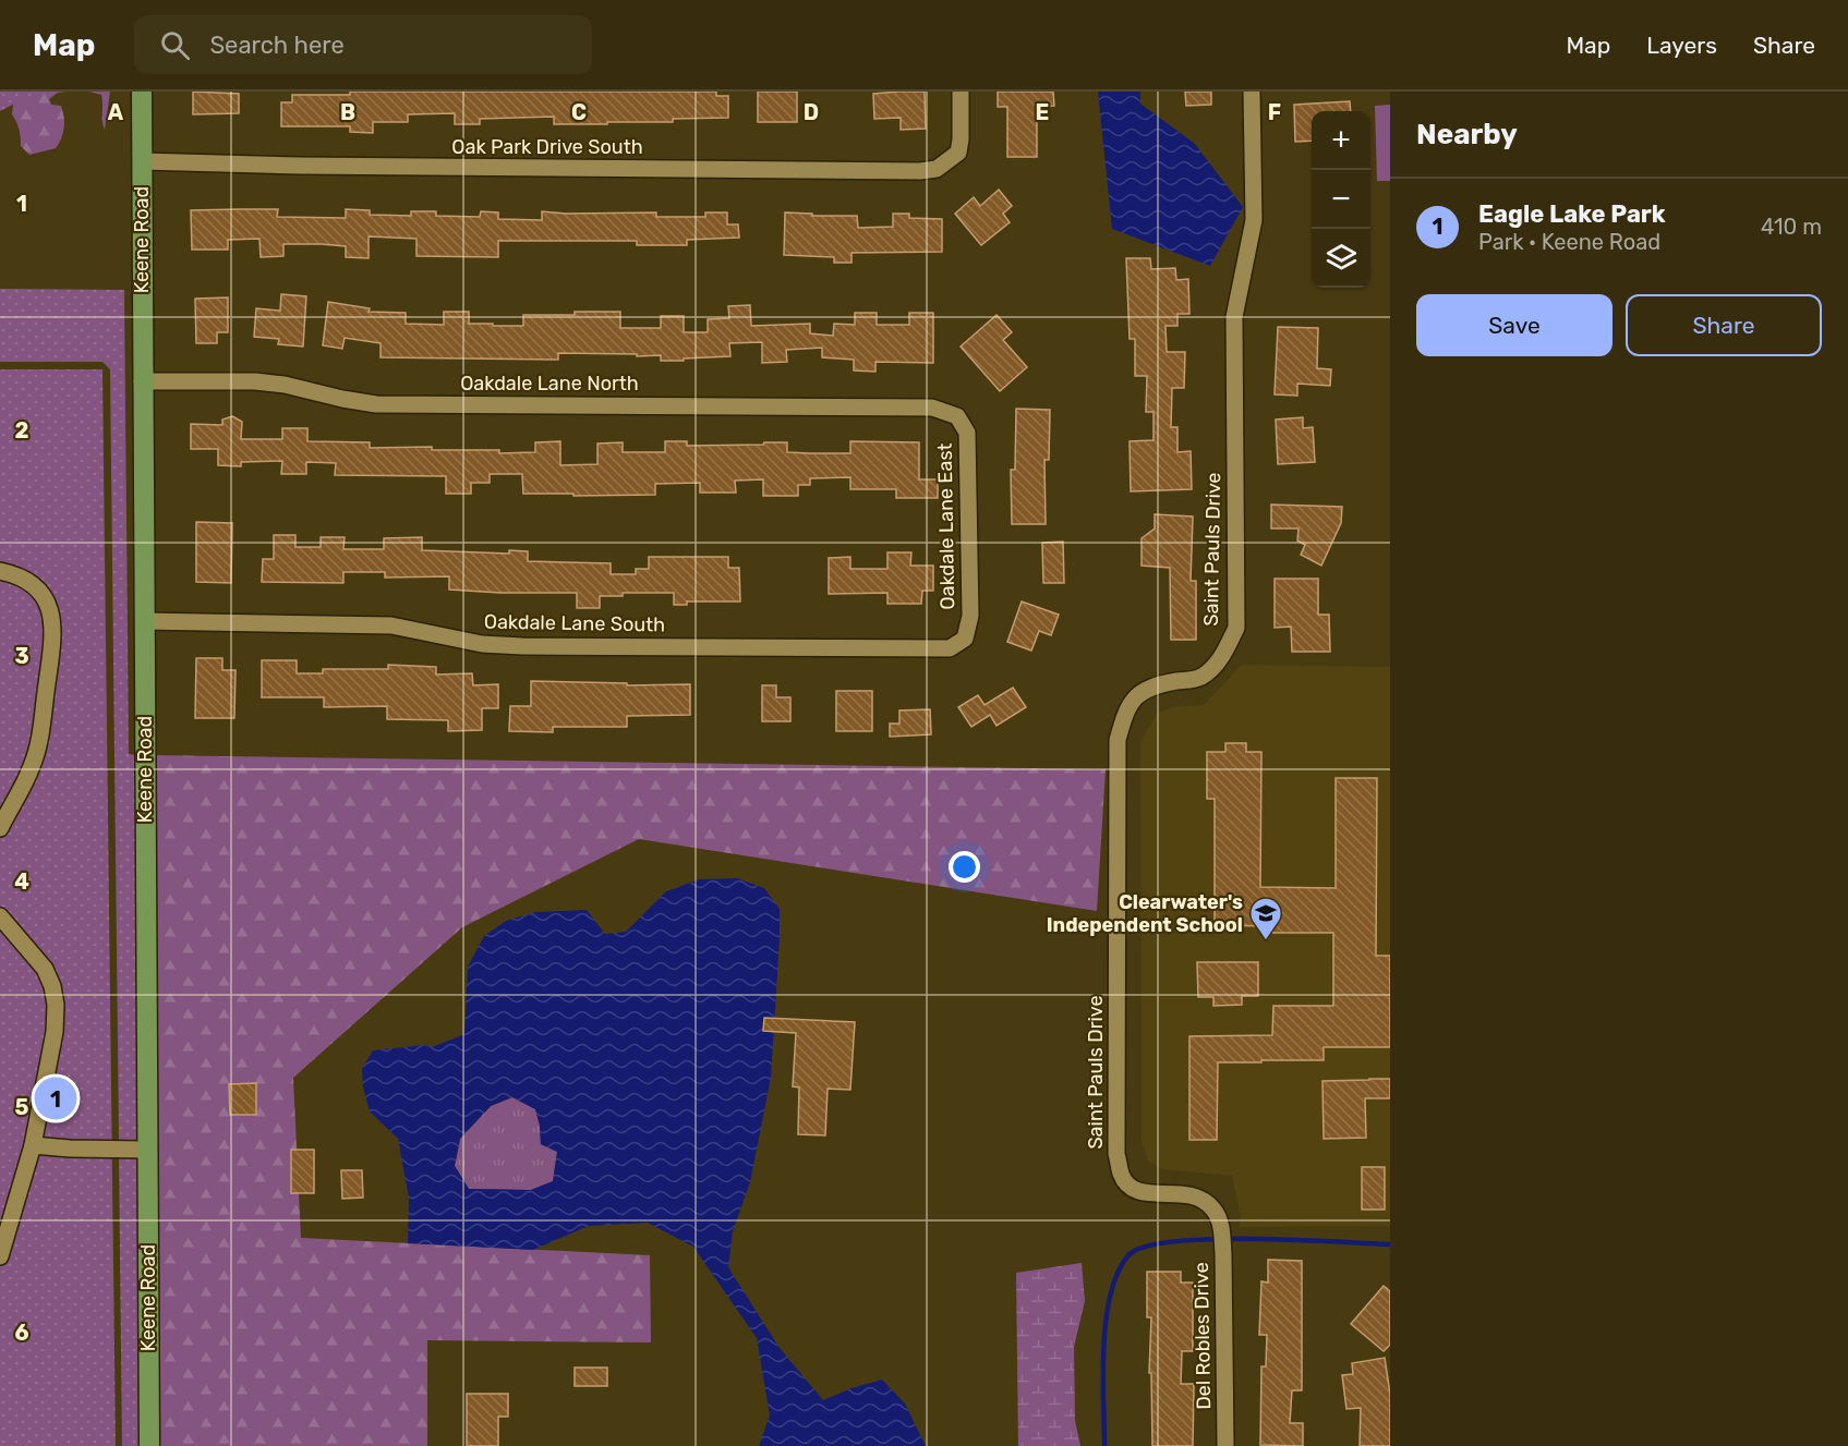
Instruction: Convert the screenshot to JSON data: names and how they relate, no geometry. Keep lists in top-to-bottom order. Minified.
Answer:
{"streets":{"main road":["Keene Road"],"street":["Oak Park Drive South","Oakdale Lane North","Oakdale Lane East","Saint Pauls Drive","Oakdale Lane South","Del Robles Drive"]},"crossings":[["Oak Park Drive South","Keene Road"],["Keene Road","Oakdale Lane North"],["Keene Road","Oakdale Lane South"],["Oakdale Lane North","Oakdale Lane East"],["Oakdale Lane East","Oakdale Lane South"],["Saint Pauls Drive","Del Robles Drive"]],"places":{"school or university":["Clearwater's Independent School"]},"page":{"header":"Map","search":"Search here","nav":["Map","Layers","Share"],"heading":"Nearby","map_buttons":["+","−"],"list":[{"mark":"1","name":"Eagle Lake Park","note":"Park · Keene Road","value":"410 m"}],"buttons":["Save","Share"],"pins":"1"},"grid":{"columns":["A","B","C","D","E","F"],"rows":["1","2","3","4","5","6"]}}
